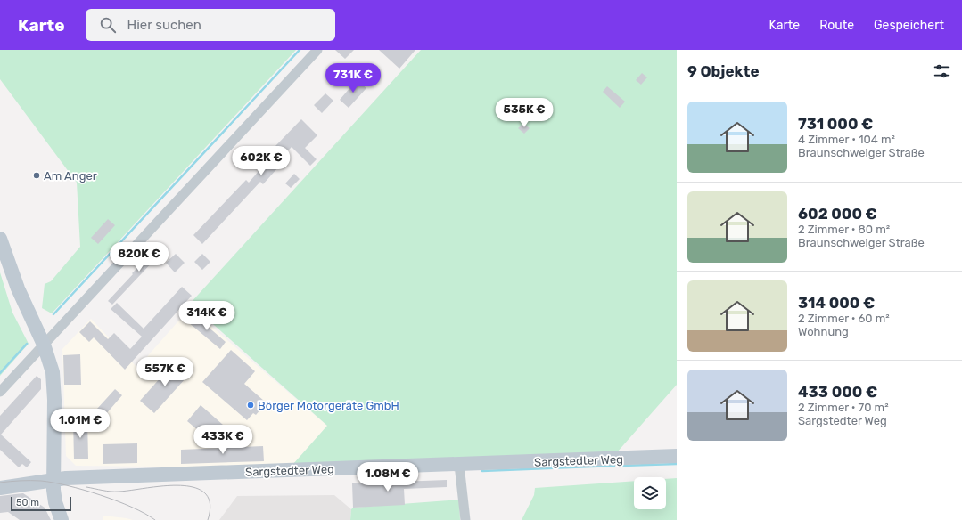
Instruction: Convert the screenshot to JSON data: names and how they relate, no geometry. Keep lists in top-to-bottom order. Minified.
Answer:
{"streets":{"street":["Sargstedter Weg"]},"places":["Am Anger","Börger Motorgeräte GmbH"],"scale_bar":"50 m","page":{"header":"Karte","search":"Hier suchen","nav":["Karte","Route","Gespeichert"],"heading":"9 Objekte","price":["731K €","535K €","602K €","820K €","314K €","557K €","1.01M €","433K €","1.08M €"],"list":[{"name":"731 000 €","note":"4 Zimmer · 104 m² · Braunschweiger Straße"},{"name":"602 000 €","note":"2 Zimmer · 80 m² · Braunschweiger Straße"},{"name":"314 000 €","note":"2 Zimmer · 60 m² · Wohnung"},{"name":"433 000 €","note":"2 Zimmer · 70 m² · Sargstedter Weg"}],"scale":"50 m"}}
